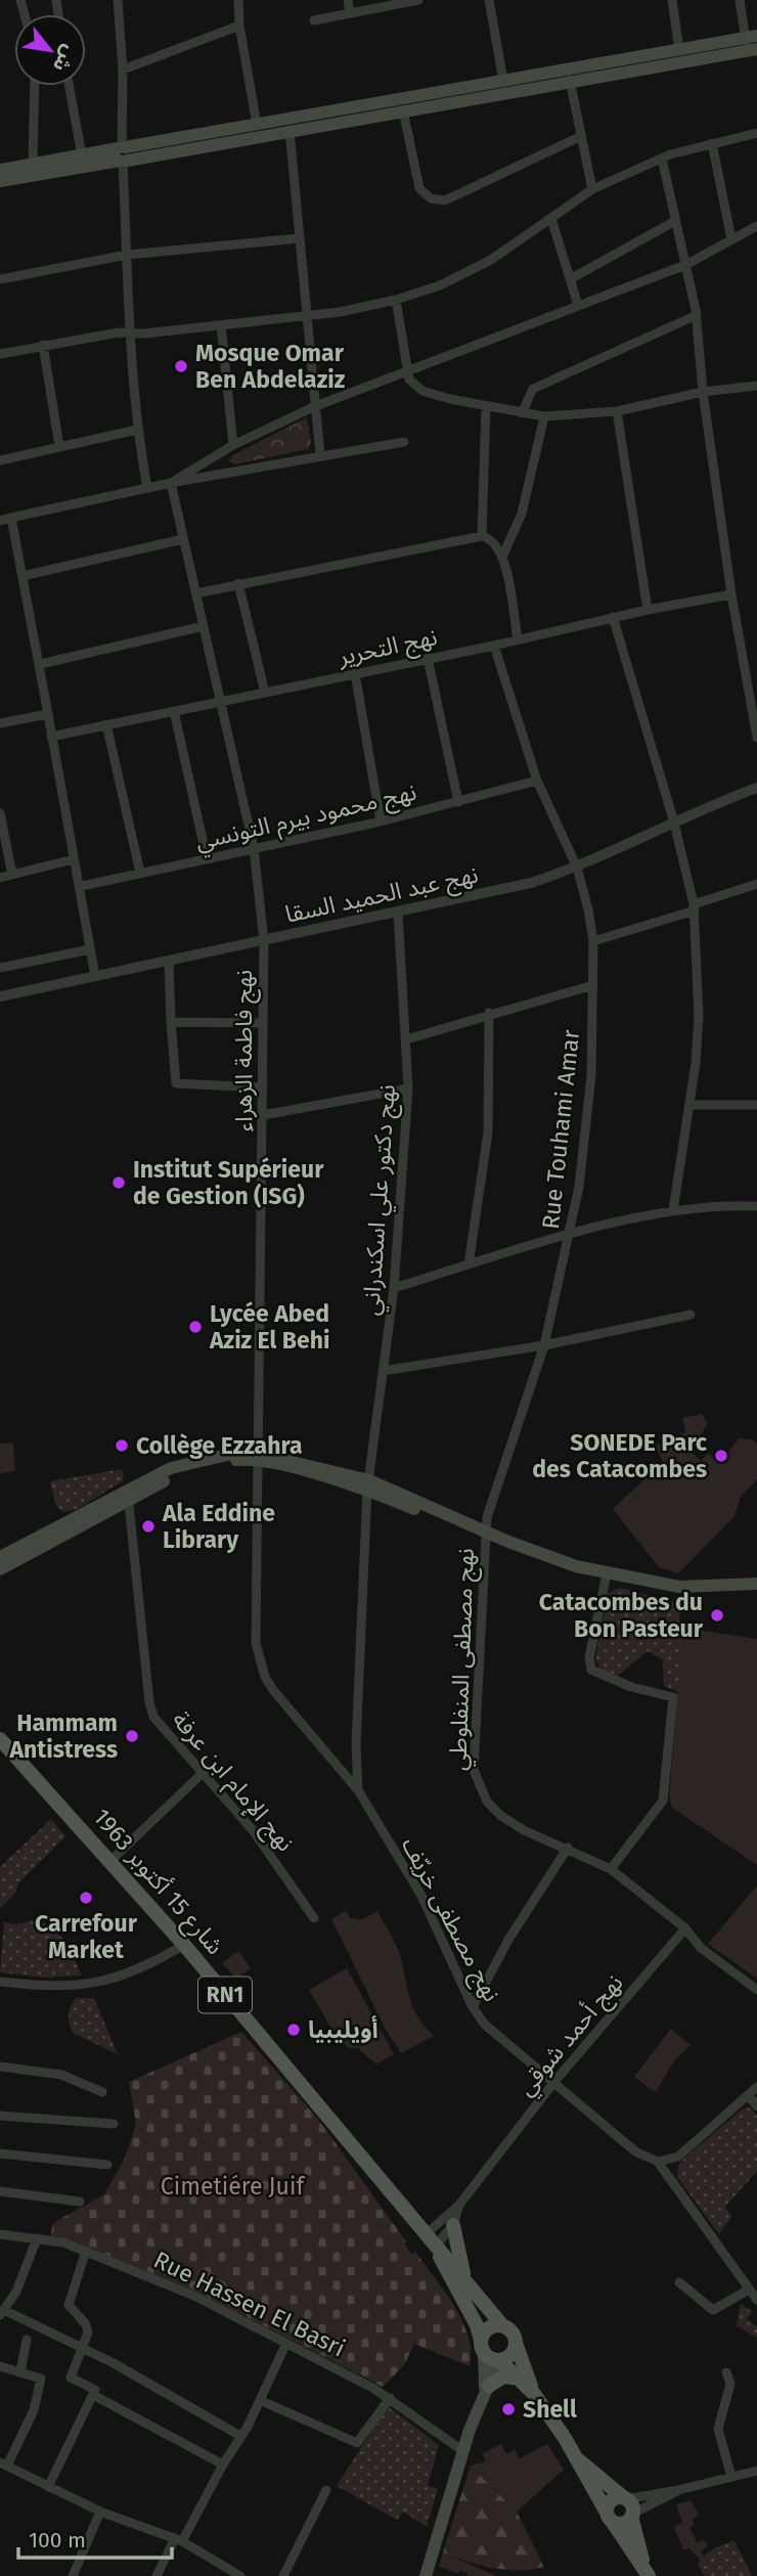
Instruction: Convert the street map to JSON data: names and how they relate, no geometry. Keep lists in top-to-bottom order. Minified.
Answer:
{"streets":{"main road":["شارع 15 أكتوبر 1963","RN1"],"street":["نهج التحرير","نهج محمود بيرم التونسي","نهج عبد الحميد السقا","نهج فاطمة الزهراء","Rue Touhami Amar","نهج دكتور علي اسكندراني","نهج مصطفى المنفلوطي","نهج الإمام ابن عرفة","نهج مصطفى خريّف","نهج أحمد شوقي","Rue Hassen El Basri"]},"crossings":[["نهج التحرير","نهج فاطمة الزهراء"],["نهج التحرير","Rue Touhami Amar"],["نهج محمود بيرم التونسي","نهج فاطمة الزهراء"],["نهج محمود بيرم التونسي","Rue Touhami Amar"],["نهج عبد الحميد السقا","نهج فاطمة الزهراء"],["نهج عبد الحميد السقا","Rue Touhami Amar"],["نهج عبد الحميد السقا","نهج دكتور علي اسكندراني"],["نهج فاطمة الزهراء","نهج مصطفى خريّف"],["Rue Touhami Amar","نهج مصطفى المنفلوطي"],["نهج دكتور علي اسكندراني","نهج مصطفى خريّف"],["نهج مصطفى المنفلوطي","نهج أحمد شوقي"],["شارع 15 أكتوبر 1963","RN1"],["شارع 15 أكتوبر 1963","نهج أحمد شوقي"],["نهج مصطفى خريّف","نهج أحمد شوقي"]],"parks":["Cimetiére Juif"],"places":["Mosque Omar Ben Abdelaziz","Institut Supérieur de Gestion (ISG)","Lycée Abed Aziz El Behi","Collège Ezzahra","SONEDE Parc des Catacombes","Ala Eddine Library","Catacombes du Bon Pasteur","Hammam Antistress","Carrefour Market","أويليبيا","Shell"],"scale_bar":"100 m","north":"bottom right"}
